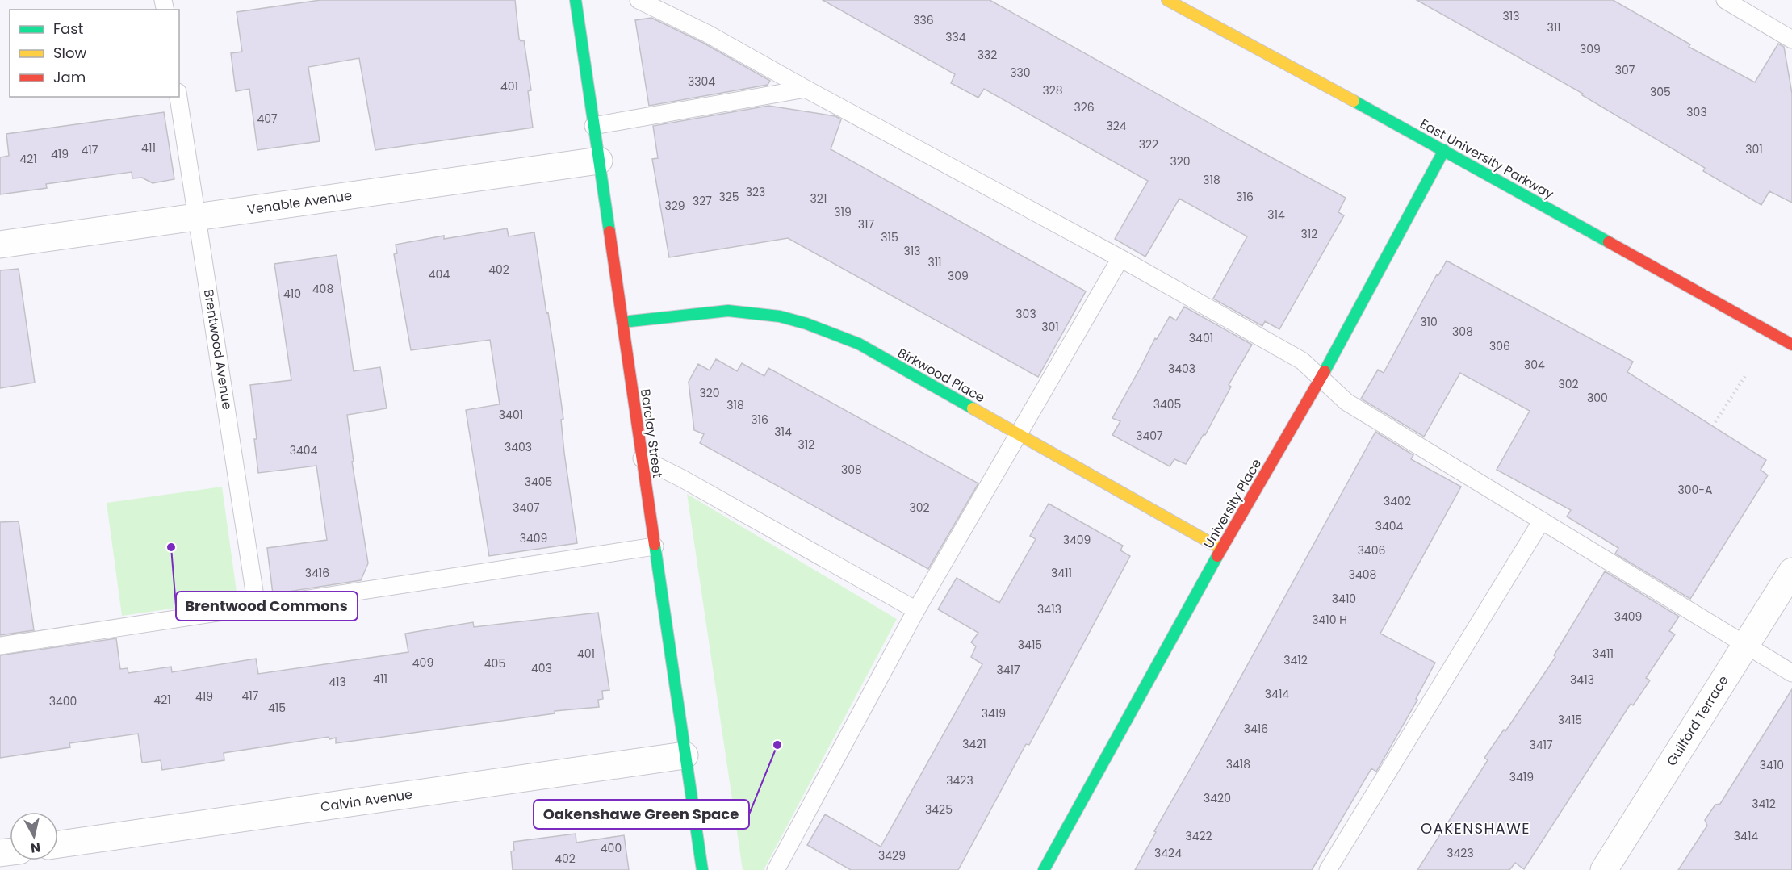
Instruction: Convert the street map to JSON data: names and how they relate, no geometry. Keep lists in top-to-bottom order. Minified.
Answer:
{"streets":{"street":["East University Parkway","Venable Avenue","Birkwood Place","Barclay Street","University Place","Guilford Terrace","Calvin Avenue"],"lane":["Brentwood Avenue"]},"crossings":[["East University Parkway","University Place"],["Venable Avenue","Brentwood Avenue"],["Venable Avenue","Barclay Street"],["Birkwood Place","Barclay Street"],["Birkwood Place","University Place"],["Barclay Street","Calvin Avenue"]],"districts":["OAKENSHAWE"],"places":["Brentwood Commons","Oakenshawe Green Space"],"house_numbers":["313","336","311","334","309","332","307","330","3304","401","328","305","326","303","407","324","322","411","301","417","419","421","320","318","323","325","316","321","327","329","319","314","317","312","315","313","311","402","404","309","408","410","303","310","301","308","3401","306","304","3403","302","320","300","3405","318","3401","316","314","3407","312","3403","3404","308","3405","300-A","3402","3407","302","3404","3409","3409","3406","3416","3411","3408","3410","3413","3409","3410 H","3415","401","3411","3412","409","405","403","3417","411","3413","413","3414","417","419","421","3400","415","3419","3415","3416","3421","3417","3418","3410","3419","3423","3420","3412","3425","3422","3414","400","3424","3423","3429","402"],"legend":["Fast","Slow","Jam"],"north":"bottom"}
